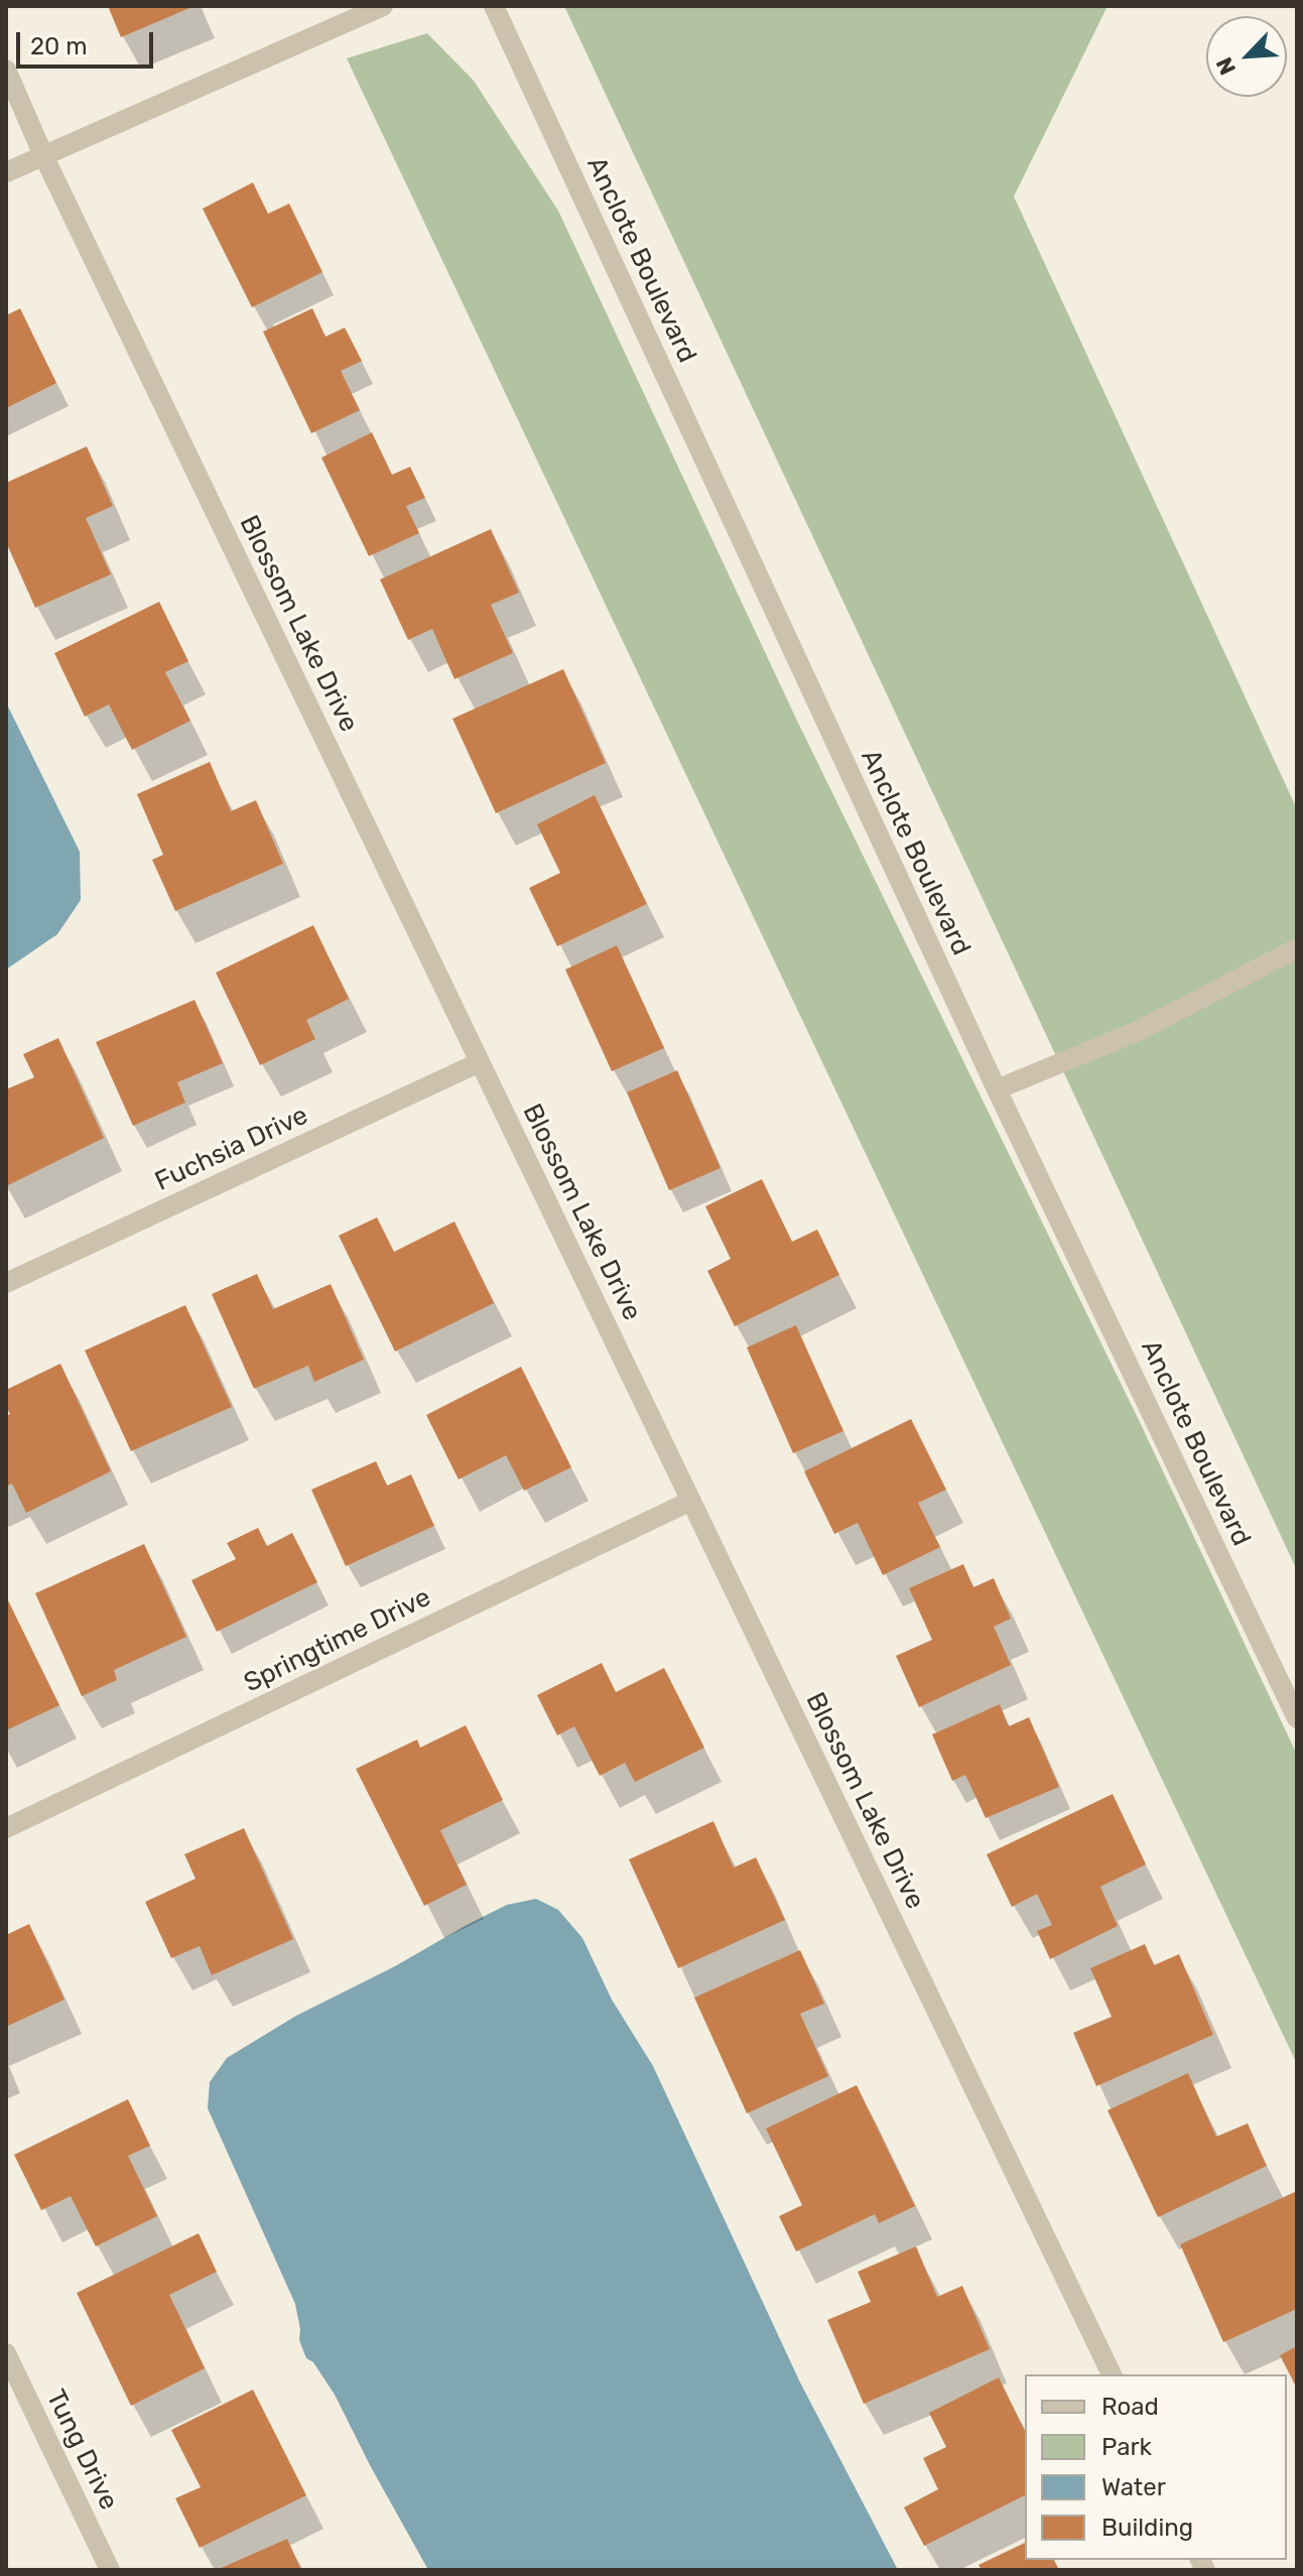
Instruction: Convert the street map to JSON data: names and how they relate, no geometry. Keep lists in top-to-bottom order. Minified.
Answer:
{"streets":{"street":["Anclote Boulevard","Blossom Lake Drive","Fuchsia Drive","Springtime Drive","Tung Drive"]},"crossings":[["Blossom Lake Drive","Fuchsia Drive"],["Blossom Lake Drive","Springtime Drive"]],"legend":["Road","Park","Water","Building"],"scale_bar":"20 m","north":"bottom left"}
